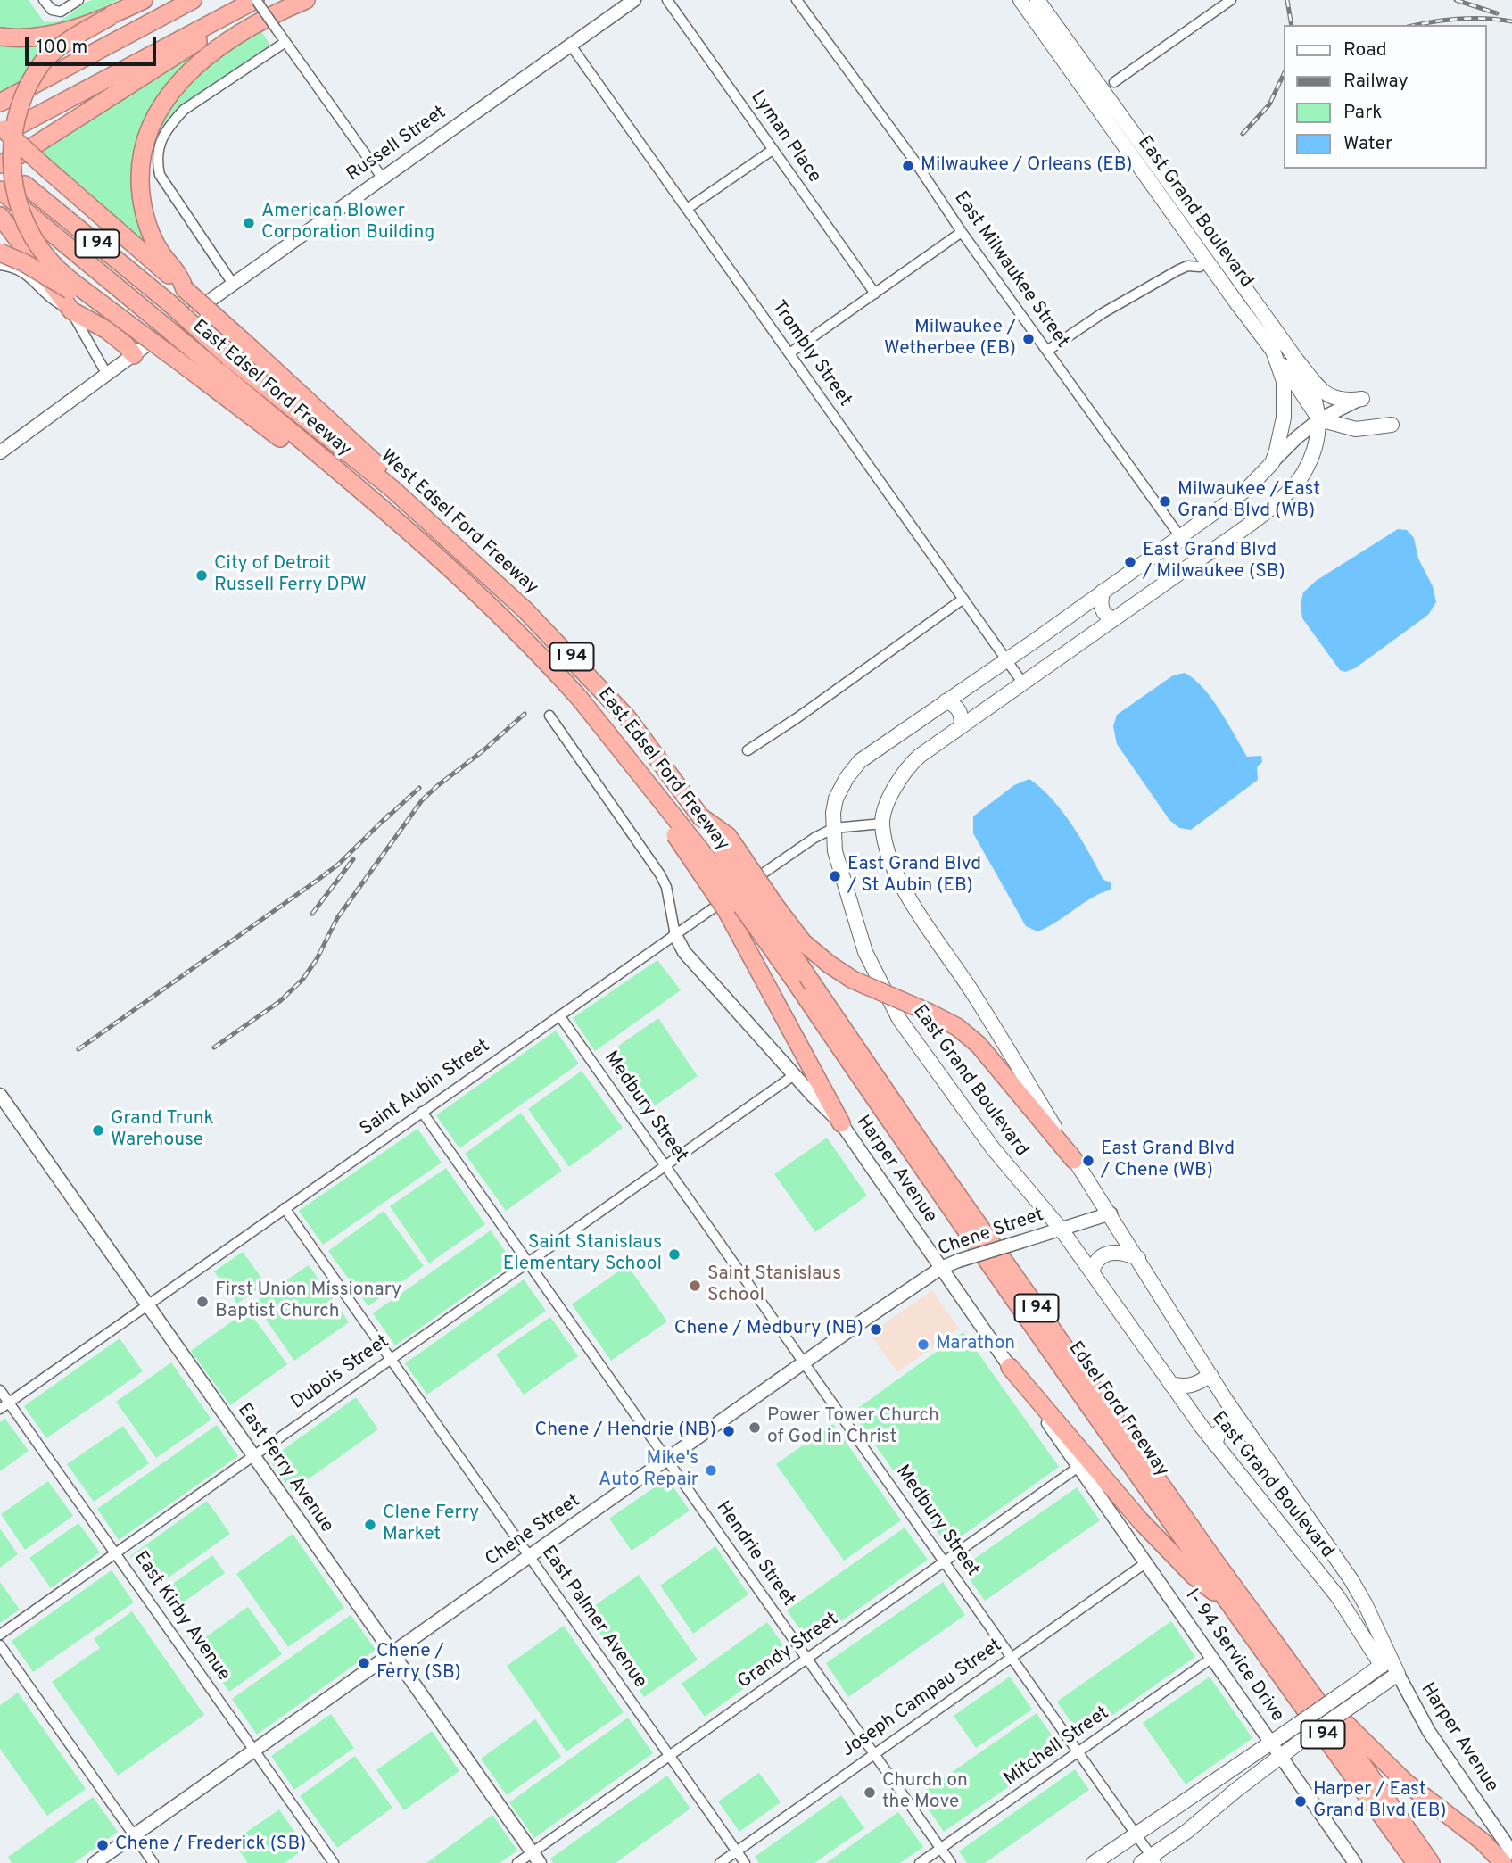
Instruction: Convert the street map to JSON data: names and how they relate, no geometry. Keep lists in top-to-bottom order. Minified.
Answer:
{"streets":{"highway":["I 94","East Edsel Ford Freeway","West Edsel Ford Freeway","Edsel Ford Freeway"],"main road":["East Grand Boulevard"],"street":["Lyman Place","Russell Street","East Milwaukee Street","Trombly Street","Saint Aubin Street","Medbury Street","Harper Avenue","Chene Street","Dubois Street","East Ferry Avenue","Hendrie Street","East Kirby Avenue","East Palmer Avenue","Grandy Street","I- 94 Service Drive","Joseph Campau Street","Mitchell Street"]},"crossings":[["Russell Street","Trombly Street"],["East Grand Boulevard","East Milwaukee Street"],["East Grand Boulevard","Trombly Street"],["East Grand Boulevard","Saint Aubin Street"],["East Grand Boulevard","Harper Avenue"],["East Grand Boulevard","Chene Street"],["East Edsel Ford Freeway","Edsel Ford Freeway"],["West Edsel Ford Freeway","Edsel Ford Freeway"],["Saint Aubin Street","Medbury Street"],["Saint Aubin Street","Harper Avenue"],["Saint Aubin Street","East Ferry Avenue"],["Saint Aubin Street","Hendrie Street"],["Saint Aubin Street","East Kirby Avenue"],["Saint Aubin Street","East Palmer Avenue"],["Medbury Street","Chene Street"],["Medbury Street","Dubois Street"],["Medbury Street","Grandy Street"],["Medbury Street","Joseph Campau Street"],["Medbury Street","Mitchell Street"],["Harper Avenue","Chene Street"],["Harper Avenue","Dubois Street"],["Harper Avenue","Grandy Street"],["Harper Avenue","I- 94 Service Drive"],["Harper Avenue","Joseph Campau Street"],["Chene Street","East Ferry Avenue"],["Chene Street","Hendrie Street"],["Chene Street","East Kirby Avenue"],["Chene Street","East Palmer Avenue"],["Dubois Street","East Ferry Avenue"],["Dubois Street","Hendrie Street"],["Dubois Street","East Kirby Avenue"],["Dubois Street","East Palmer Avenue"],["East Ferry Avenue","Grandy Street"],["Hendrie Street","Grandy Street"],["Hendrie Street","Joseph Campau Street"],["Hendrie Street","Mitchell Street"],["East Palmer Avenue","Grandy Street"],["East Palmer Avenue","Joseph Campau Street"],["I- 94 Service Drive","Joseph Campau Street"],["I- 94 Service Drive","Mitchell Street"]],"places":["Milwaukee / Orleans (EB)","American Blower Corporation Building","Milwaukee / Wetherbee (EB)","Milwaukee / East Grand Blvd (WB)","East Grand Blvd / Milwaukee (SB)","City of Detroit Russell Ferry DPW","East Grand Blvd / St Aubin (EB)","Grand Trunk Warehouse","East Grand Blvd / Chene (WB)","Saint Stanislaus Elementary School","Saint Stanislaus School","First Union Missionary Baptist Church","Chene / Medbury (NB)","Marathon","Power Tower Church of God in Christ","Chene / Hendrie (NB)","Mike's Auto Repair","Clene Ferry Market","Chene / Ferry (SB)","Church on the Move","Harper / East Grand Blvd (EB)","Chene / Frederick (SB)"],"legend":["Road","Railway","Park","Water"],"scale_bar":"100 m"}
